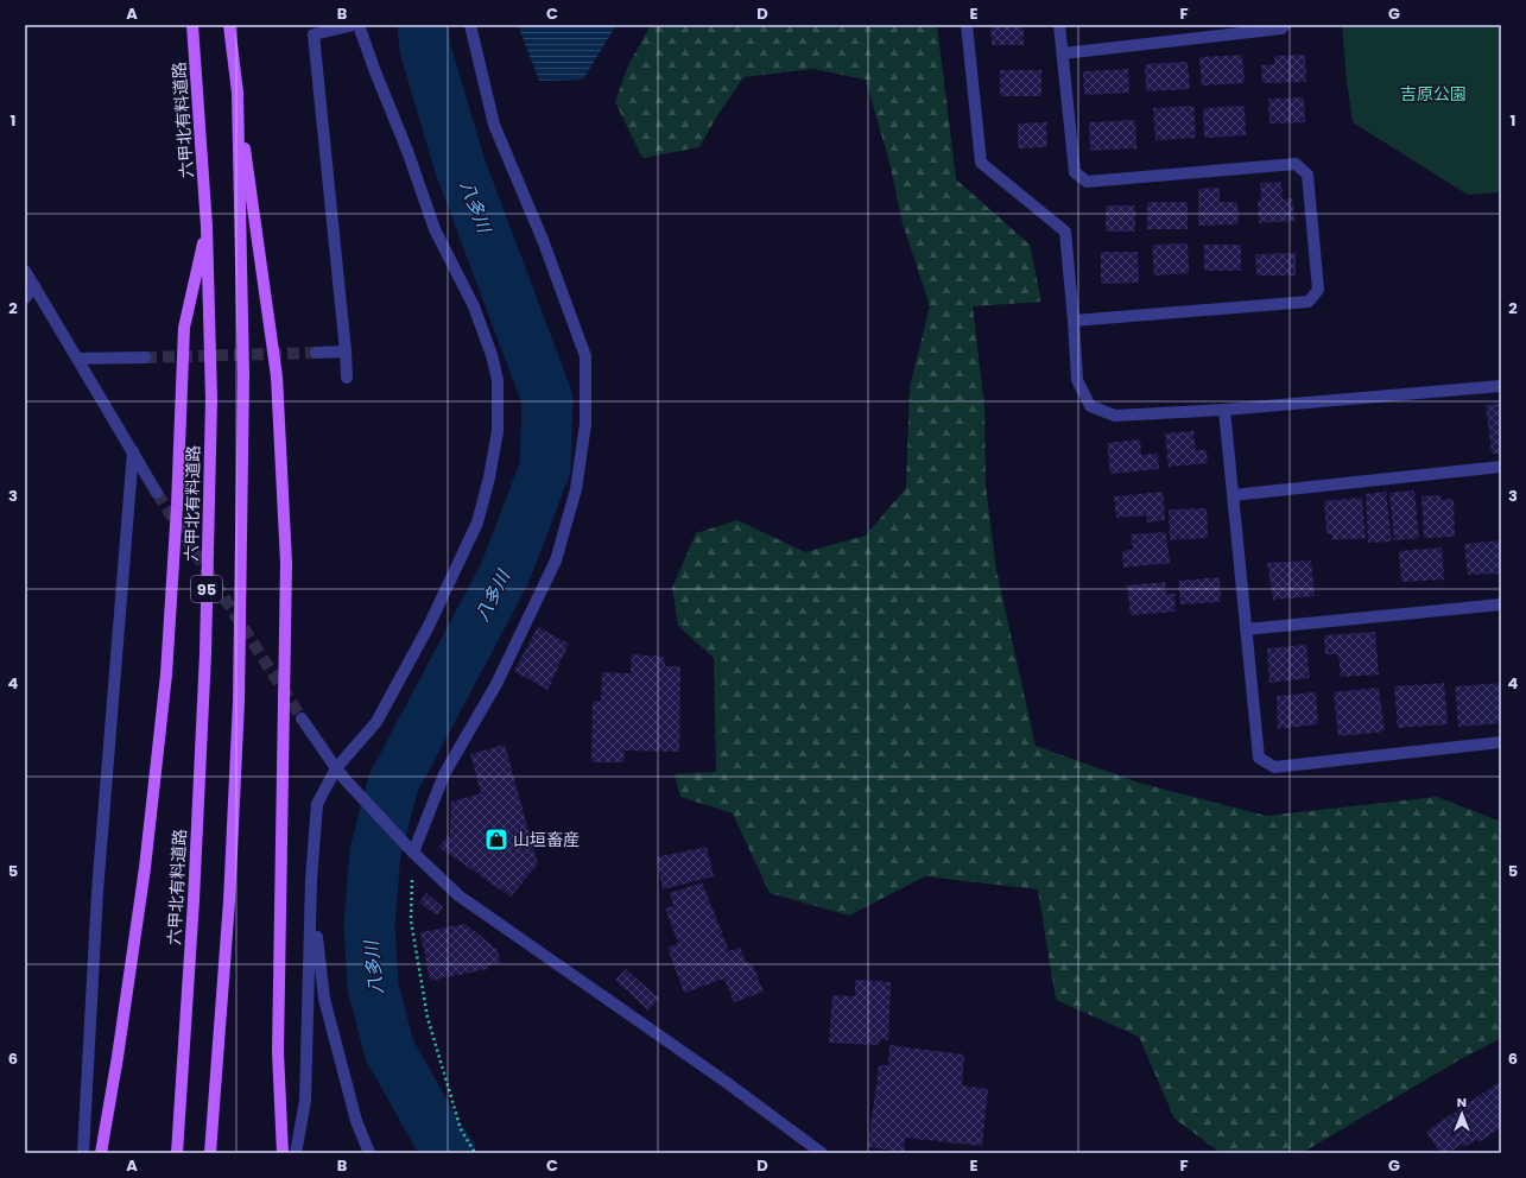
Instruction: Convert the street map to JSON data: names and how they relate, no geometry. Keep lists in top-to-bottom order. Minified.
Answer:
{"streets":{"main road":["六甲北有料道路","95"]},"crossings":[["六甲北有料道路","95"]],"water":["八多川"],"parks":["吉原公園"],"places":{"shop":["山垣畜産"]},"north":"top","grid":{"columns":["A","B","C","D","E","F","G"],"rows":["1","2","3","4","5","6"]}}
